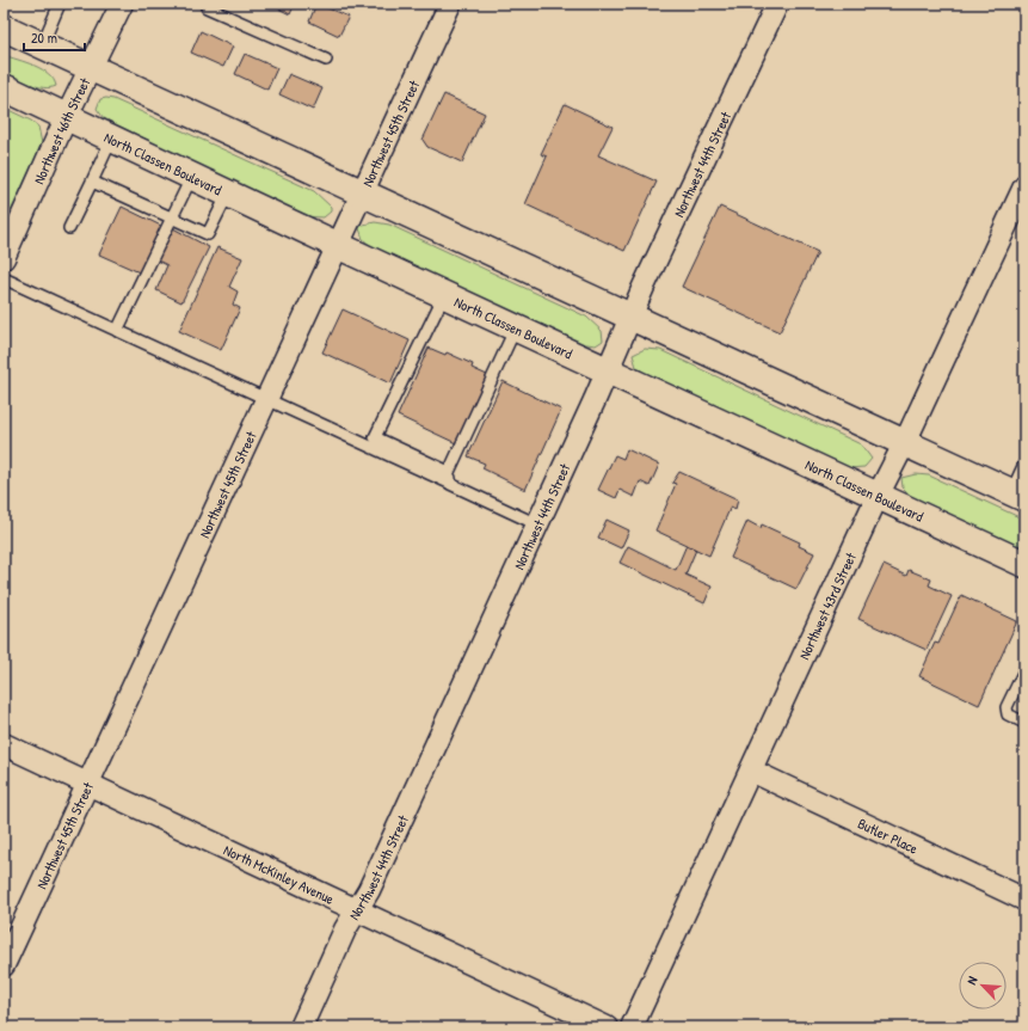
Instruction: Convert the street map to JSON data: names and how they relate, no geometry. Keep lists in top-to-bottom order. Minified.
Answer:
{"streets":{"main road":["North Classen Boulevard"],"street":["Northwest 46th Street","Northwest 45th Street","Northwest 44th Street","Northwest 43rd Street","Butler Place","North McKinley Avenue"]},"crossings":[["Northwest 46th Street","North Classen Boulevard"],["Northwest 45th Street","North Classen Boulevard"],["Northwest 45th Street","North McKinley Avenue"],["North Classen Boulevard","Northwest 44th Street"],["North Classen Boulevard","Northwest 43rd Street"],["Northwest 44th Street","North McKinley Avenue"],["Northwest 43rd Street","Butler Place"]],"scale_bar":"20 m","north":"top left"}
